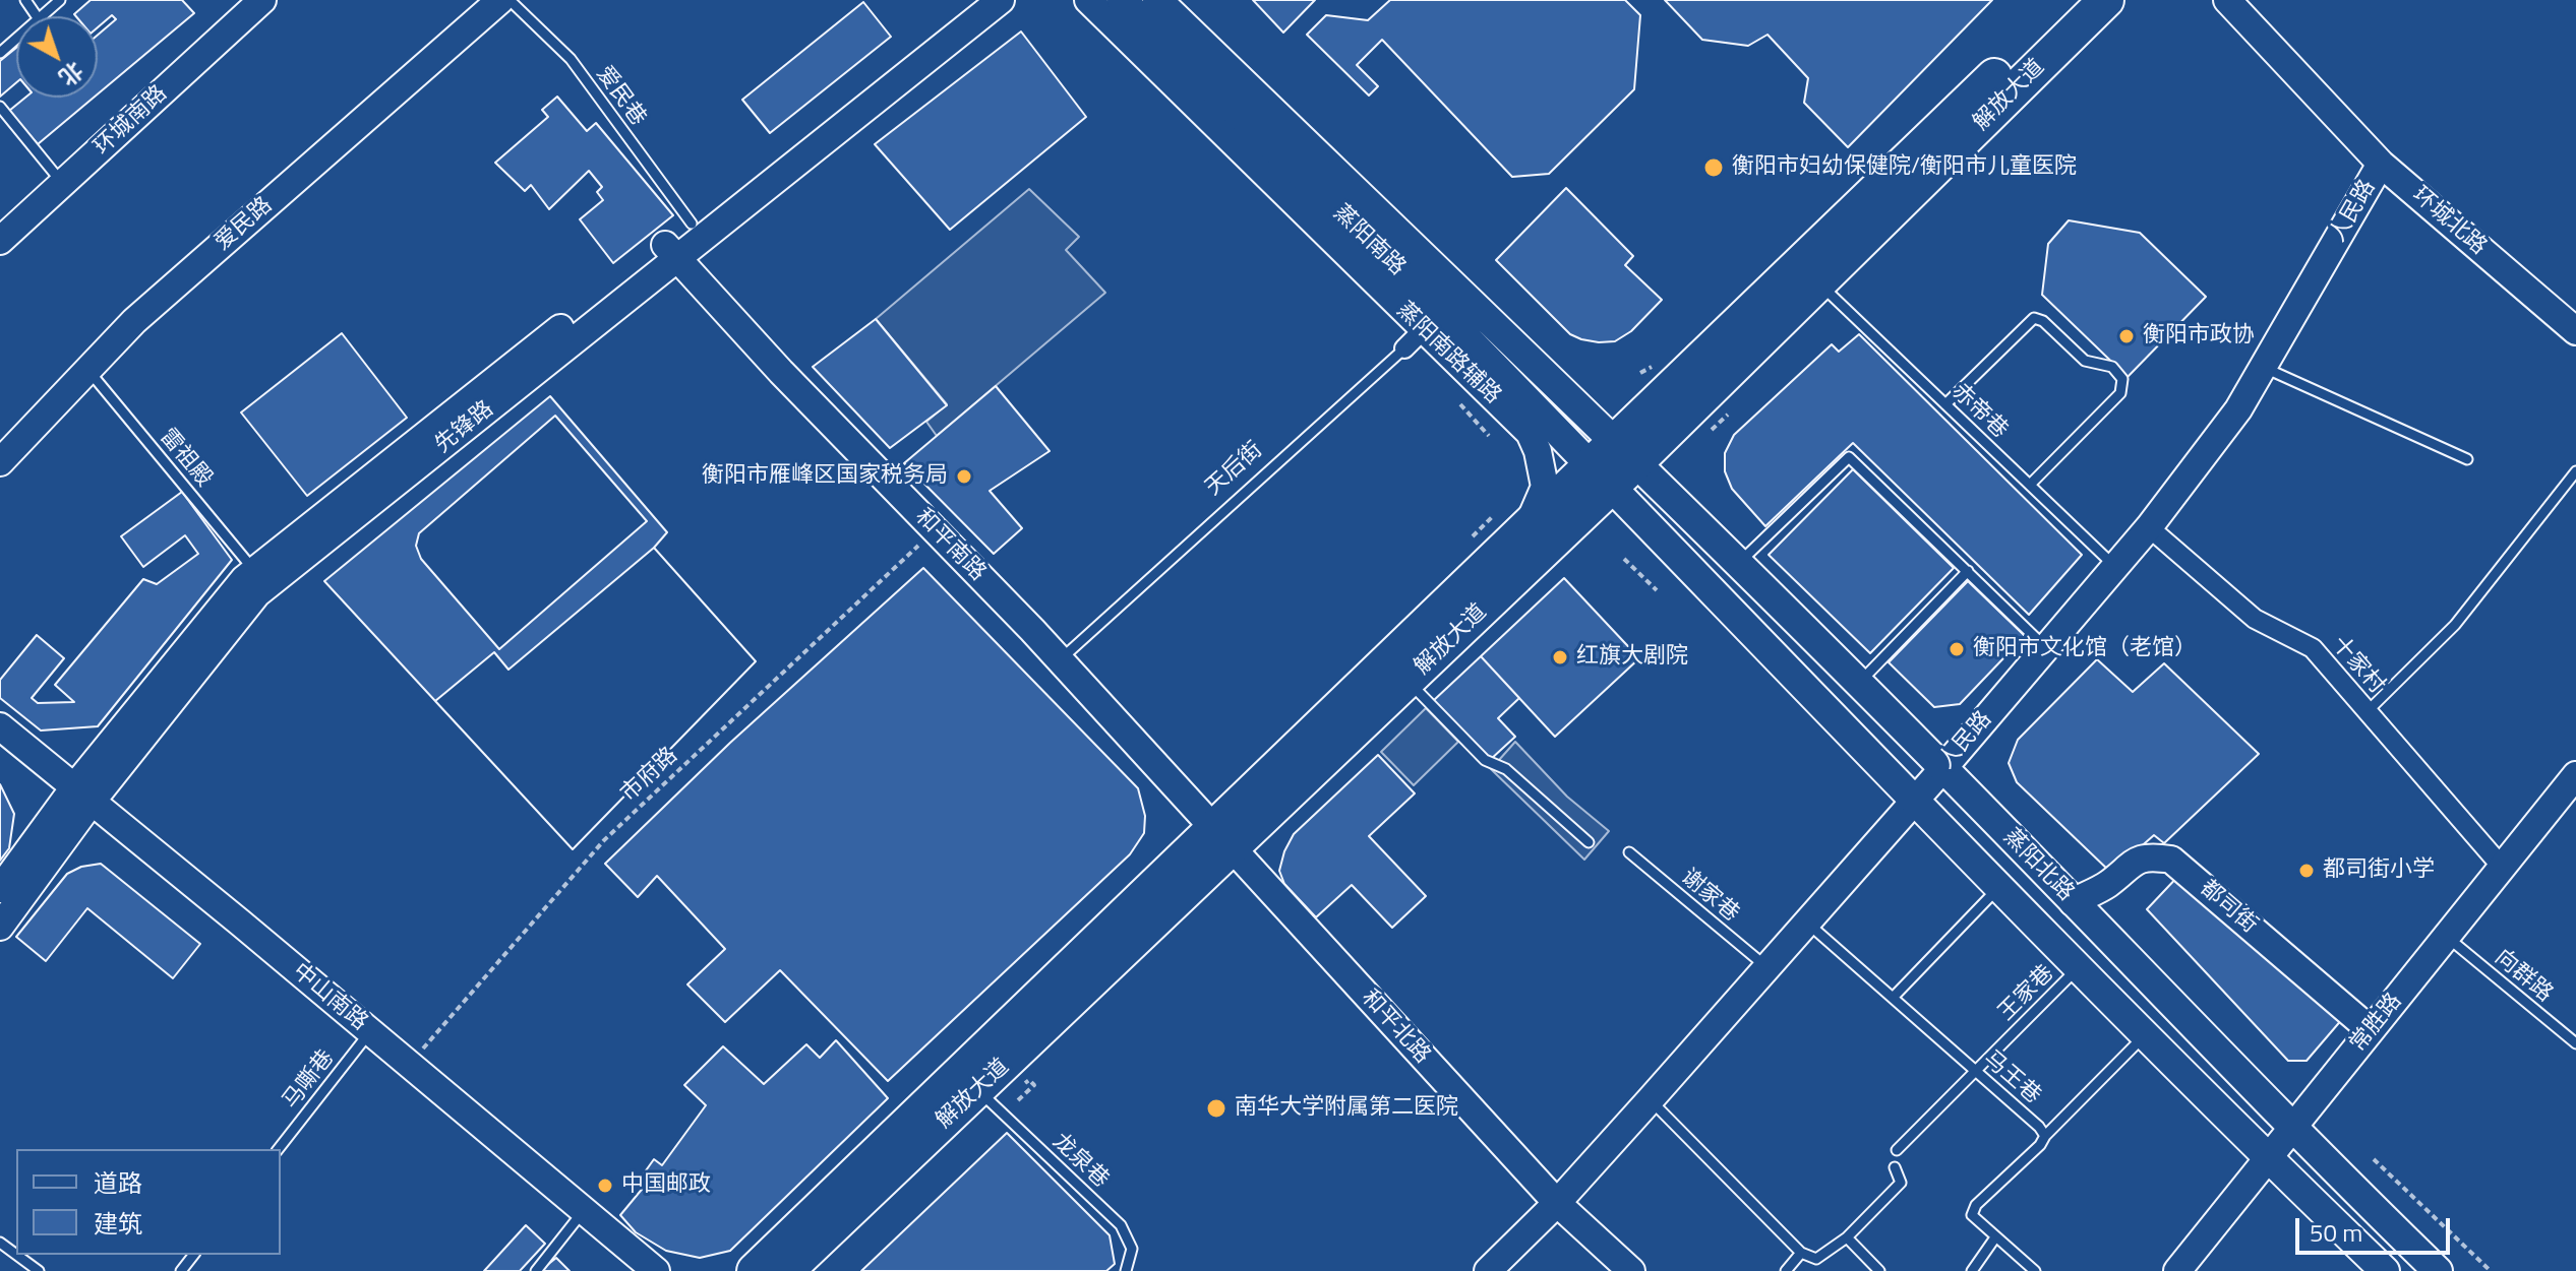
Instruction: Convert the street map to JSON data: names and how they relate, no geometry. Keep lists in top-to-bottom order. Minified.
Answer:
{"streets":{"highway":["解放大道"],"main road":["蒸阳南路","蒸阳北路"],"street":["环城南路","人民路","环城北路","爱民路","蒸阳南路辅路","先锋路","天后街","和平南路","十家村","都司街","中山南路","常胜路","和平北路"],"lane":["爱民巷","赤帝巷","雷祖殿","谢家巷","向群路","王家巷","马王巷","马嘶巷","龙泉巷"],"path":["市府路"]},"crossings":[["解放大道","蒸阳南路"],["解放大道","蒸阳南路辅路"],["解放大道","赤帝巷"],["解放大道","和平南路"],["解放大道","蒸阳北路"],["解放大道","和平北路"],["解放大道","龙泉巷"],["爱民巷","先锋路"],["人民路","环城北路"],["人民路","赤帝巷"],["人民路","十家村"],["人民路","蒸阳北路"],["人民路","谢家巷"],["人民路","和平北路"],["人民路","马王巷"],["爱民路","雷祖殿"],["蒸阳南路","蒸阳南路辅路"],["蒸阳南路","天后街"],["蒸阳南路","蒸阳北路"],["蒸阳南路辅路","天后街"],["先锋路","雷祖殿"],["先锋路","和平南路"],["先锋路","中山南路"],["天后街","和平南路"],["和平南路","市府路"],["和平南路","和平北路"],["十家村","常胜路"],["市府路","中山南路"],["蒸阳北路","都司街"],["蒸阳北路","王家巷"],["蒸阳北路","常胜路"],["都司街","常胜路"],["向群路","常胜路"],["王家巷","马王巷"],["中山南路","马嘶巷"]],"places":["衡阳市妇幼保健院/衡阳市儿童医院","衡阳市政协","衡阳市雁峰区国家税务局","衡阳市文化馆（老馆）","红旗大剧院","都司街小学","南华大学附属第二医院","中国邮政"],"legend":["道路","建筑"],"scale_bar":"50 m","north":"bottom right"}
